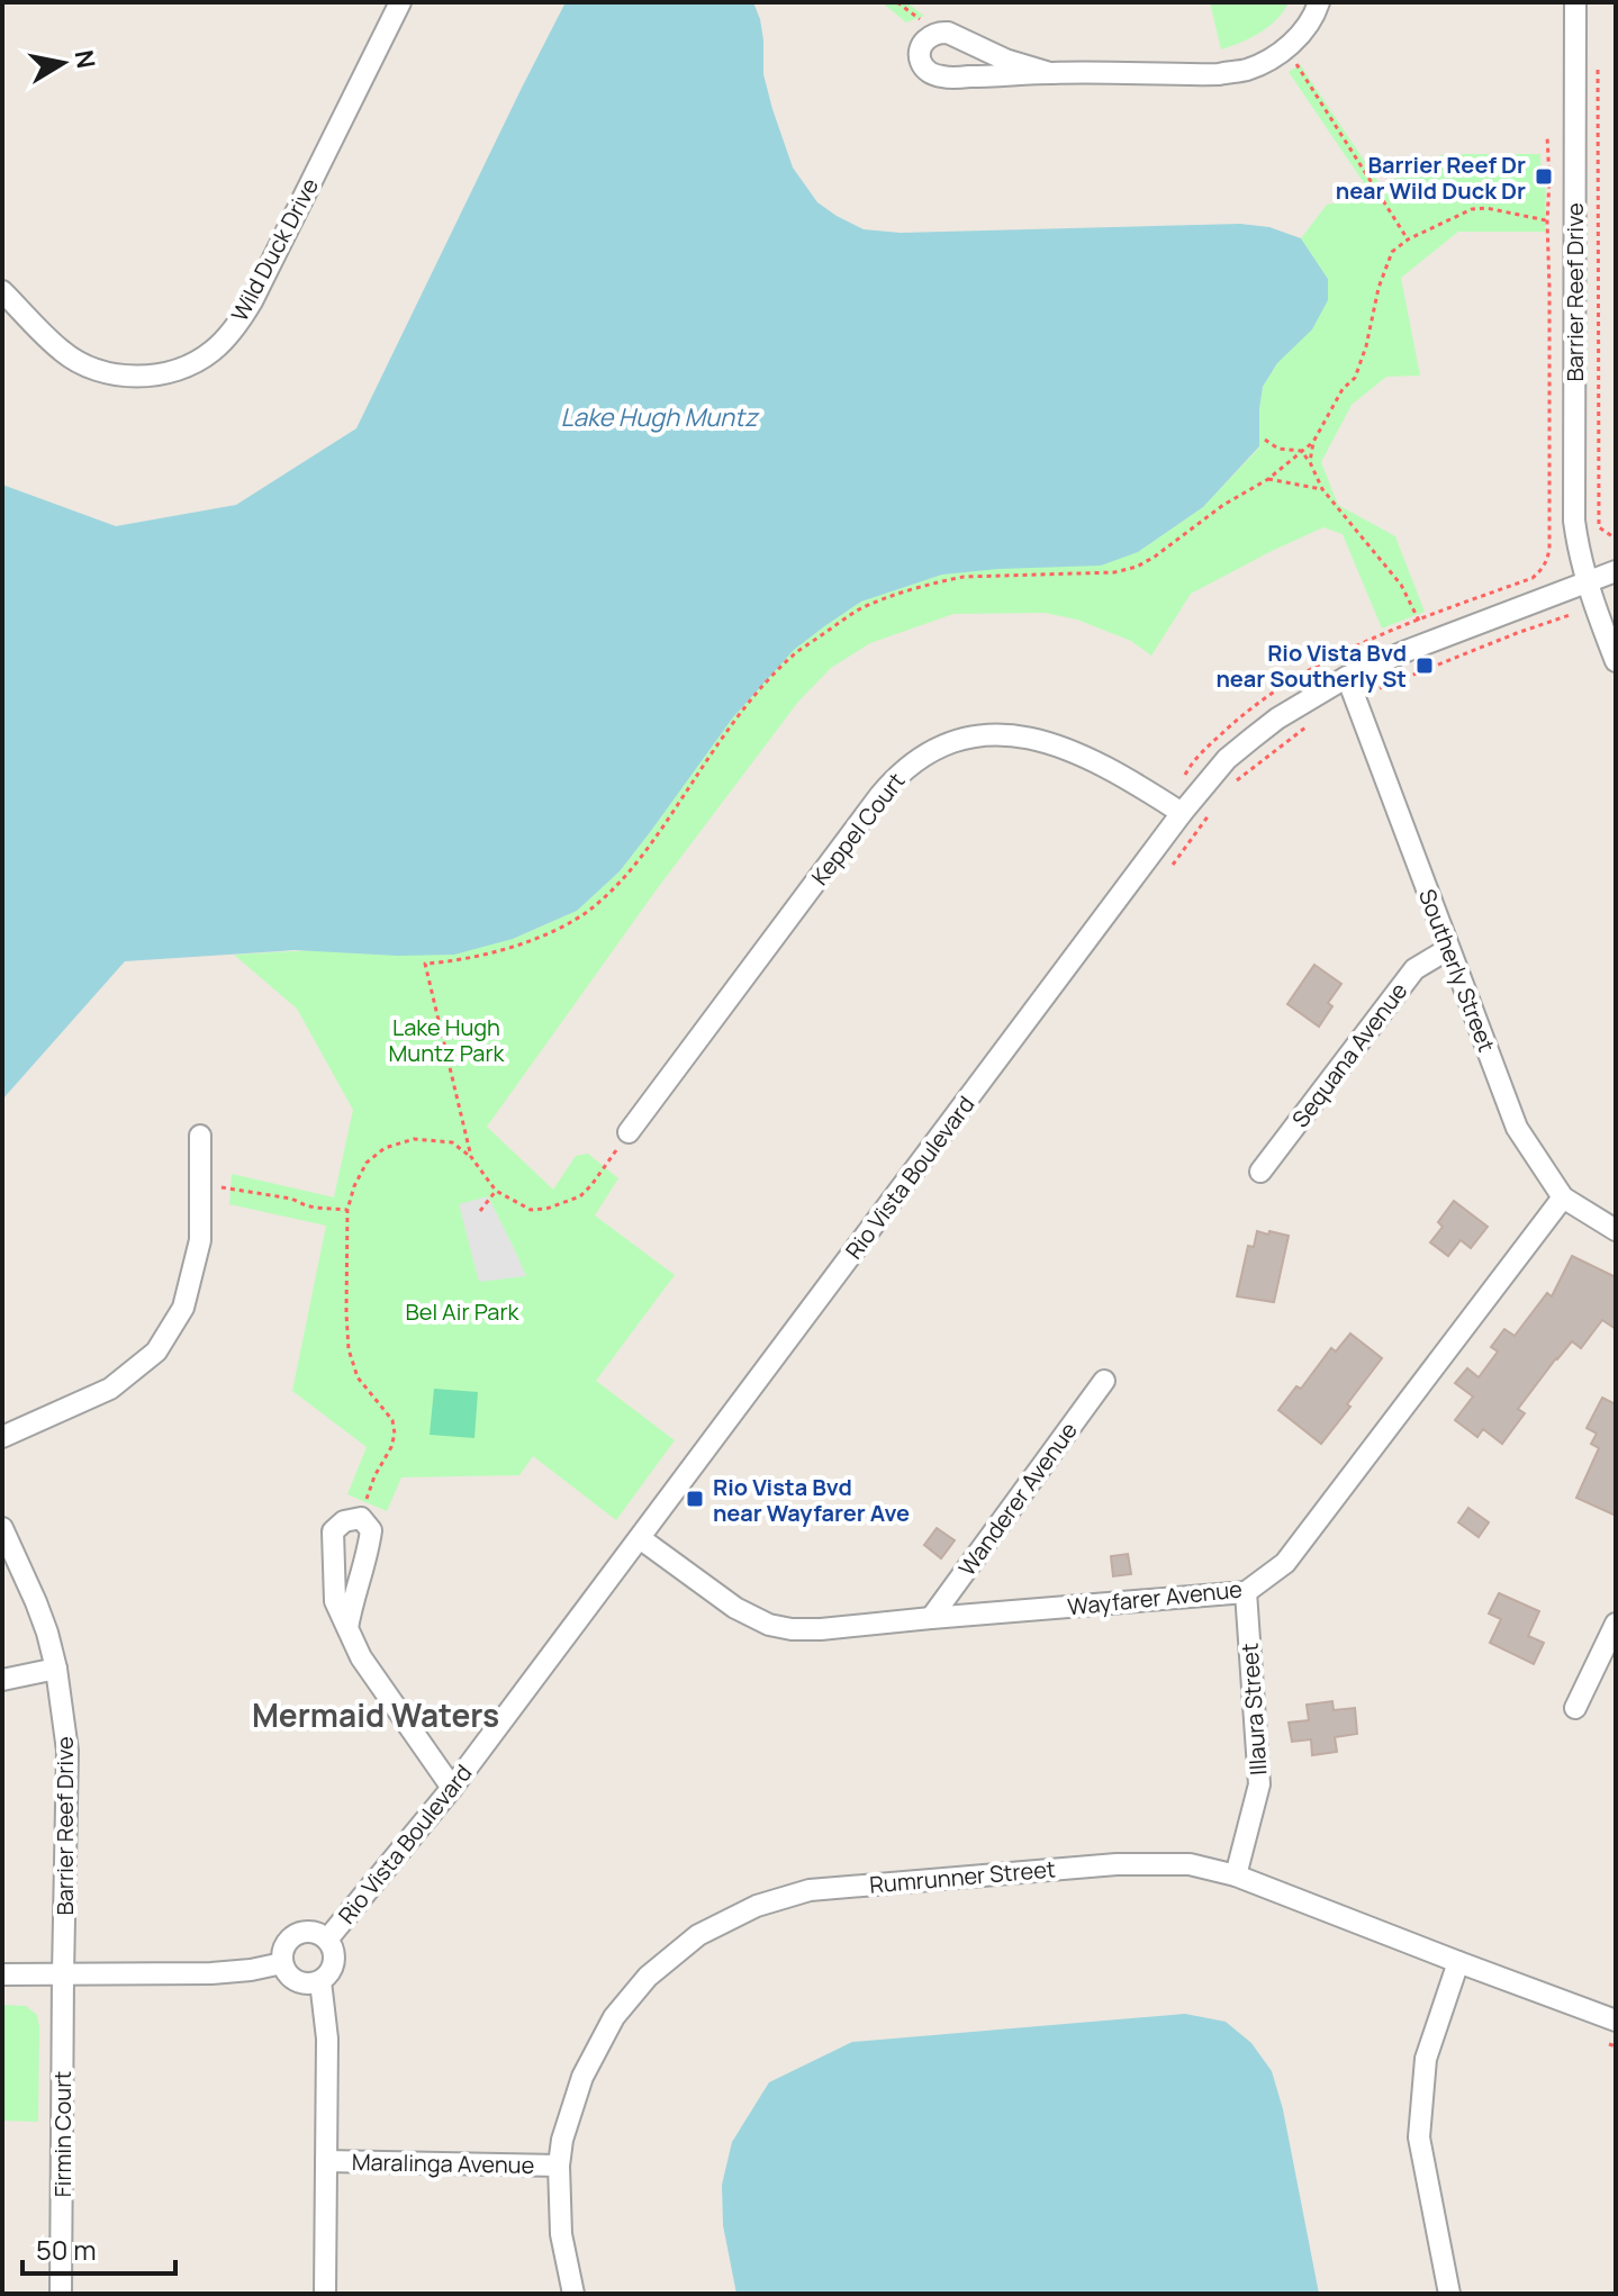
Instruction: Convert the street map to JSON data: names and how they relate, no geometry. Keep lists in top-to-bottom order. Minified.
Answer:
{"streets":{"street":["Wild Duck Drive","Barrier Reef Drive","Keppel Court","Southerly Street","Sequana Avenue","Rio Vista Boulevard","Wanderer Avenue","Wayfarer Avenue","Illaura Street","Rumrunner Street","Firmin Court","Maralinga Avenue"]},"crossings":[["Barrier Reef Drive","Rio Vista Boulevard"],["Barrier Reef Drive","Firmin Court"],["Keppel Court","Rio Vista Boulevard"],["Southerly Street","Sequana Avenue"],["Southerly Street","Rio Vista Boulevard"],["Southerly Street","Wayfarer Avenue"],["Rio Vista Boulevard","Wayfarer Avenue"],["Wanderer Avenue","Wayfarer Avenue"],["Wayfarer Avenue","Illaura Street"],["Illaura Street","Rumrunner Street"],["Rumrunner Street","Maralinga Avenue"]],"districts":["Mermaid Waters"],"water":["Lake Hugh Muntz"],"parks":["Lake Hugh Muntz Park","Bel Air Park"],"places":{"transit":["Barrier Reef Dr near Wild Duck Dr","Rio Vista Bvd near Southerly St","Rio Vista Bvd near Wayfarer Ave"]},"scale_bar":"50 m","north":"right"}
